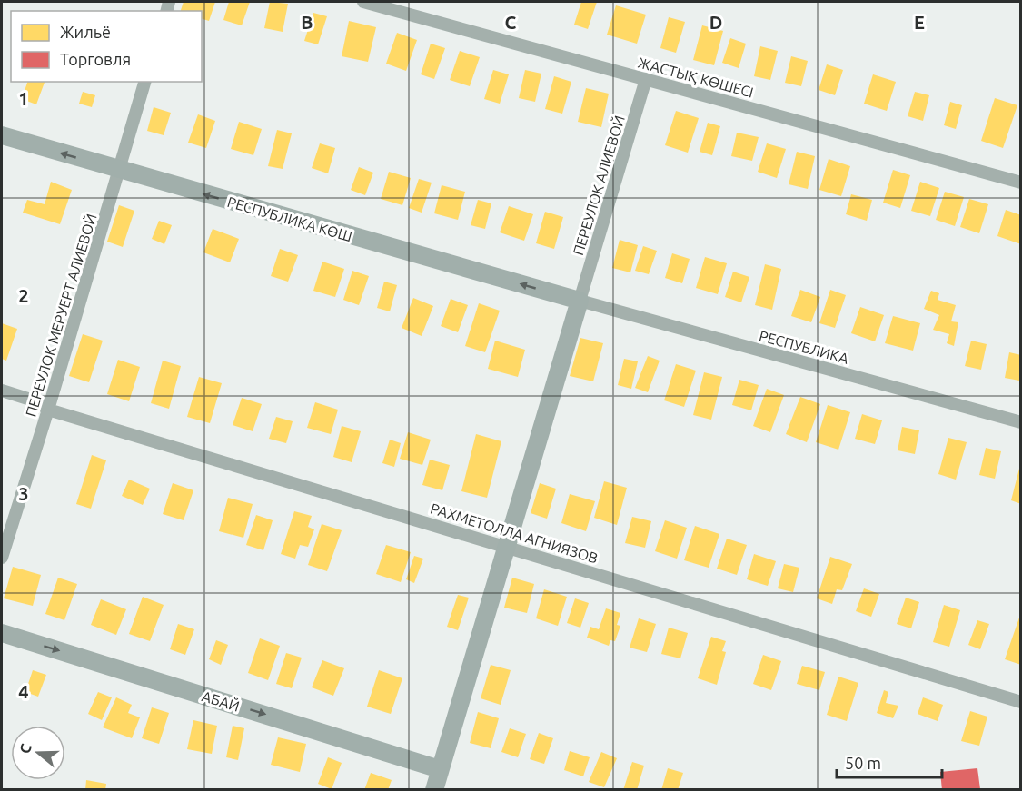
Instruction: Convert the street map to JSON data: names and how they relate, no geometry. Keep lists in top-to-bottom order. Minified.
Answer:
{"streets":{"main road":["РЕСПУБЛИКА КӨШ","АБАЙ"],"street":["ЖАСТЫҚ КӨШЕСІ","ПЕРЕУЛОК АЛИЕВОЙ","ПЕРЕУЛОК МЕРУЕРТ АЛИЕВОЙ","РЕСПУБЛИКА","РАХМЕТОЛЛА АГНИЯЗОВ"]},"crossings":[["ЖАСТЫҚ КӨШЕСІ","ПЕРЕУЛОК АЛИЕВОЙ"],["ПЕРЕУЛОК АЛИЕВОЙ","РЕСПУБЛИКА КӨШ"],["ПЕРЕУЛОК АЛИЕВОЙ","РЕСПУБЛИКА"],["РЕСПУБЛИКА КӨШ","ПЕРЕУЛОК МЕРУЕРТ АЛИЕВОЙ"],["РЕСПУБЛИКА КӨШ","РЕСПУБЛИКА"],["ПЕРЕУЛОК МЕРУЕРТ АЛИЕВОЙ","РАХМЕТОЛЛА АГНИЯЗОВ"]],"one_way":["РЕСПУБЛИКА КӨШ","АБАЙ"],"legend":["Жильё","Торговля"],"scale_bar":"50 m","north":"left","grid":{"columns":["B","C","D","E"],"rows":["1","2","3","4"]}}
